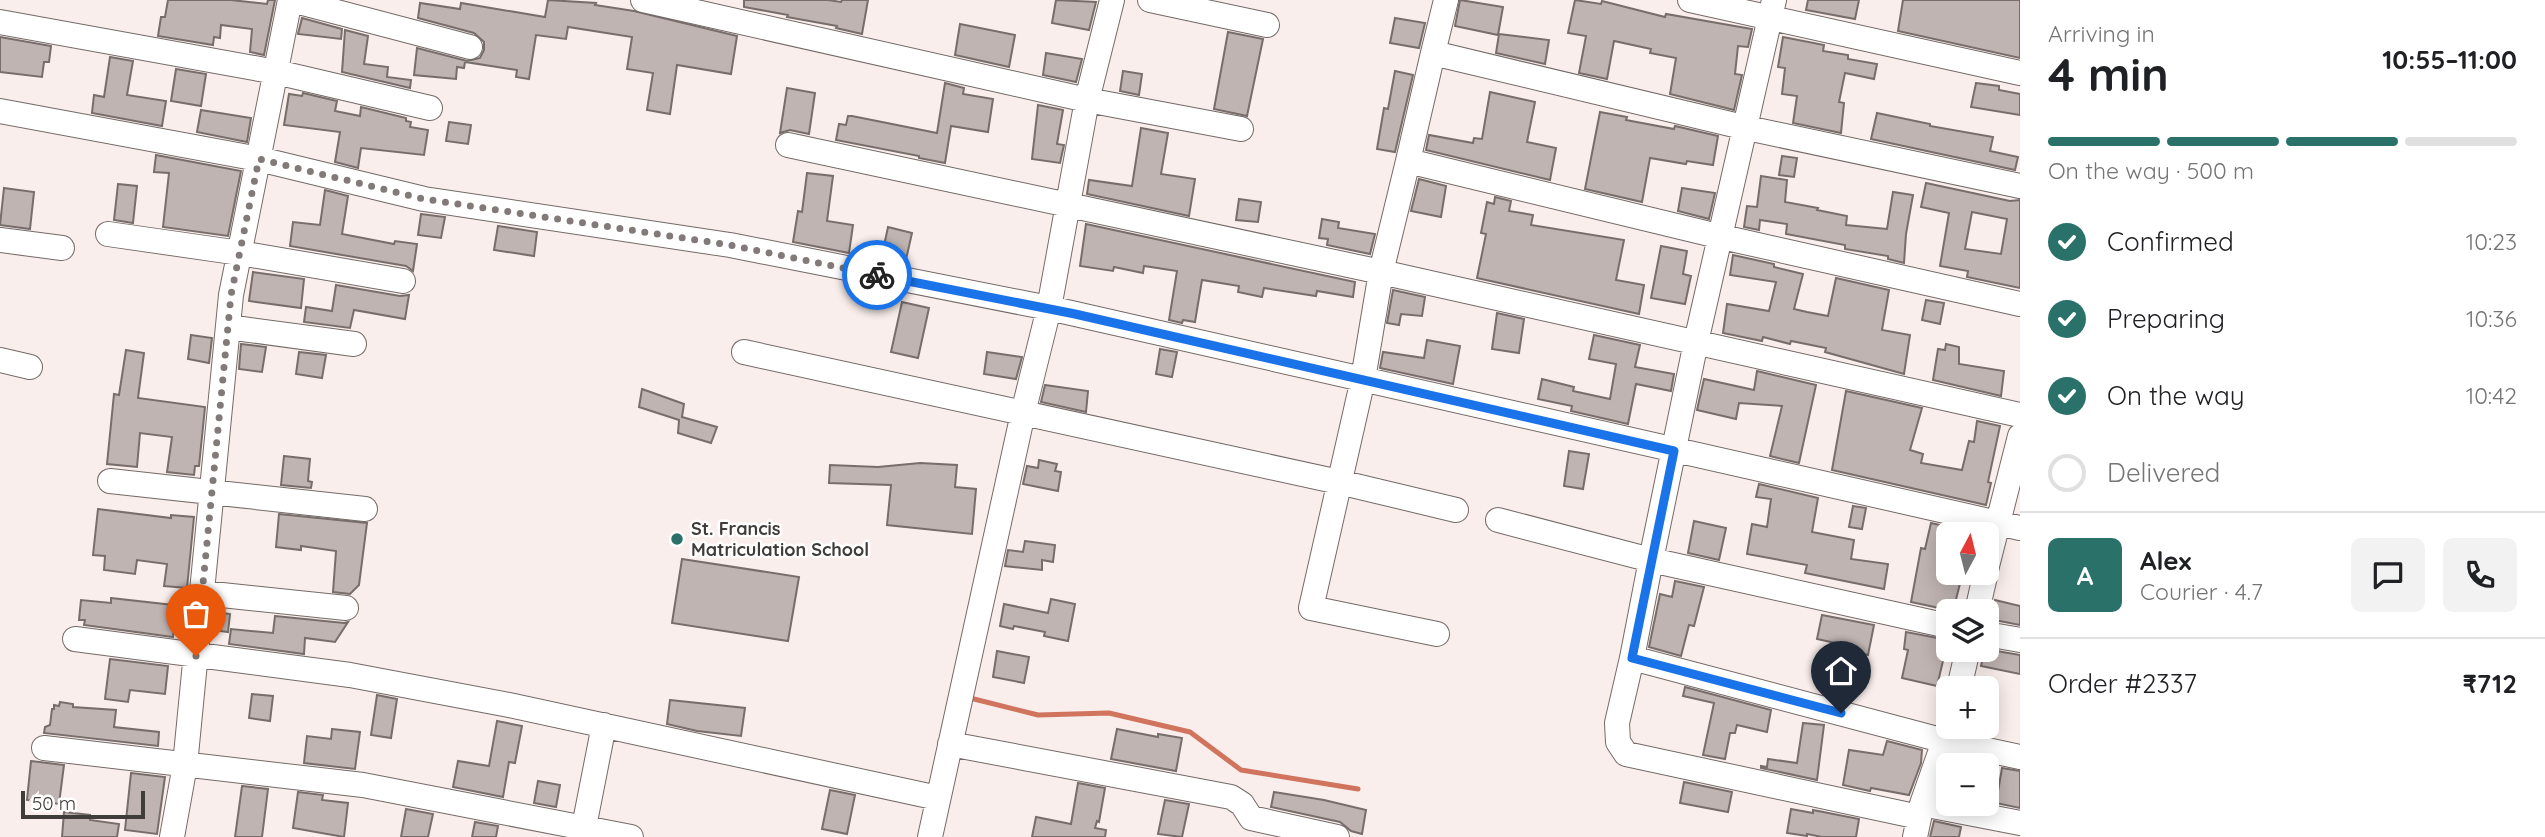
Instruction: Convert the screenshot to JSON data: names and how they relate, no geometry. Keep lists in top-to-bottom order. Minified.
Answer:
{"places":["St. Francis Matriculation School"],"scale_bar":"50 m","north":"top","page":{"heading":["4 min","Arriving in","10:55–11:00"],"panel":["Alex","Courier · 4.7","Order #2337","₹712"],"bar":"On the way · 500 m","list":[["Confirmed","10:23"],["Preparing","10:36"],["On the way","10:42"],"Delivered"],"map_buttons":["+","−"],"round":"A","scale":"50 m"}}
